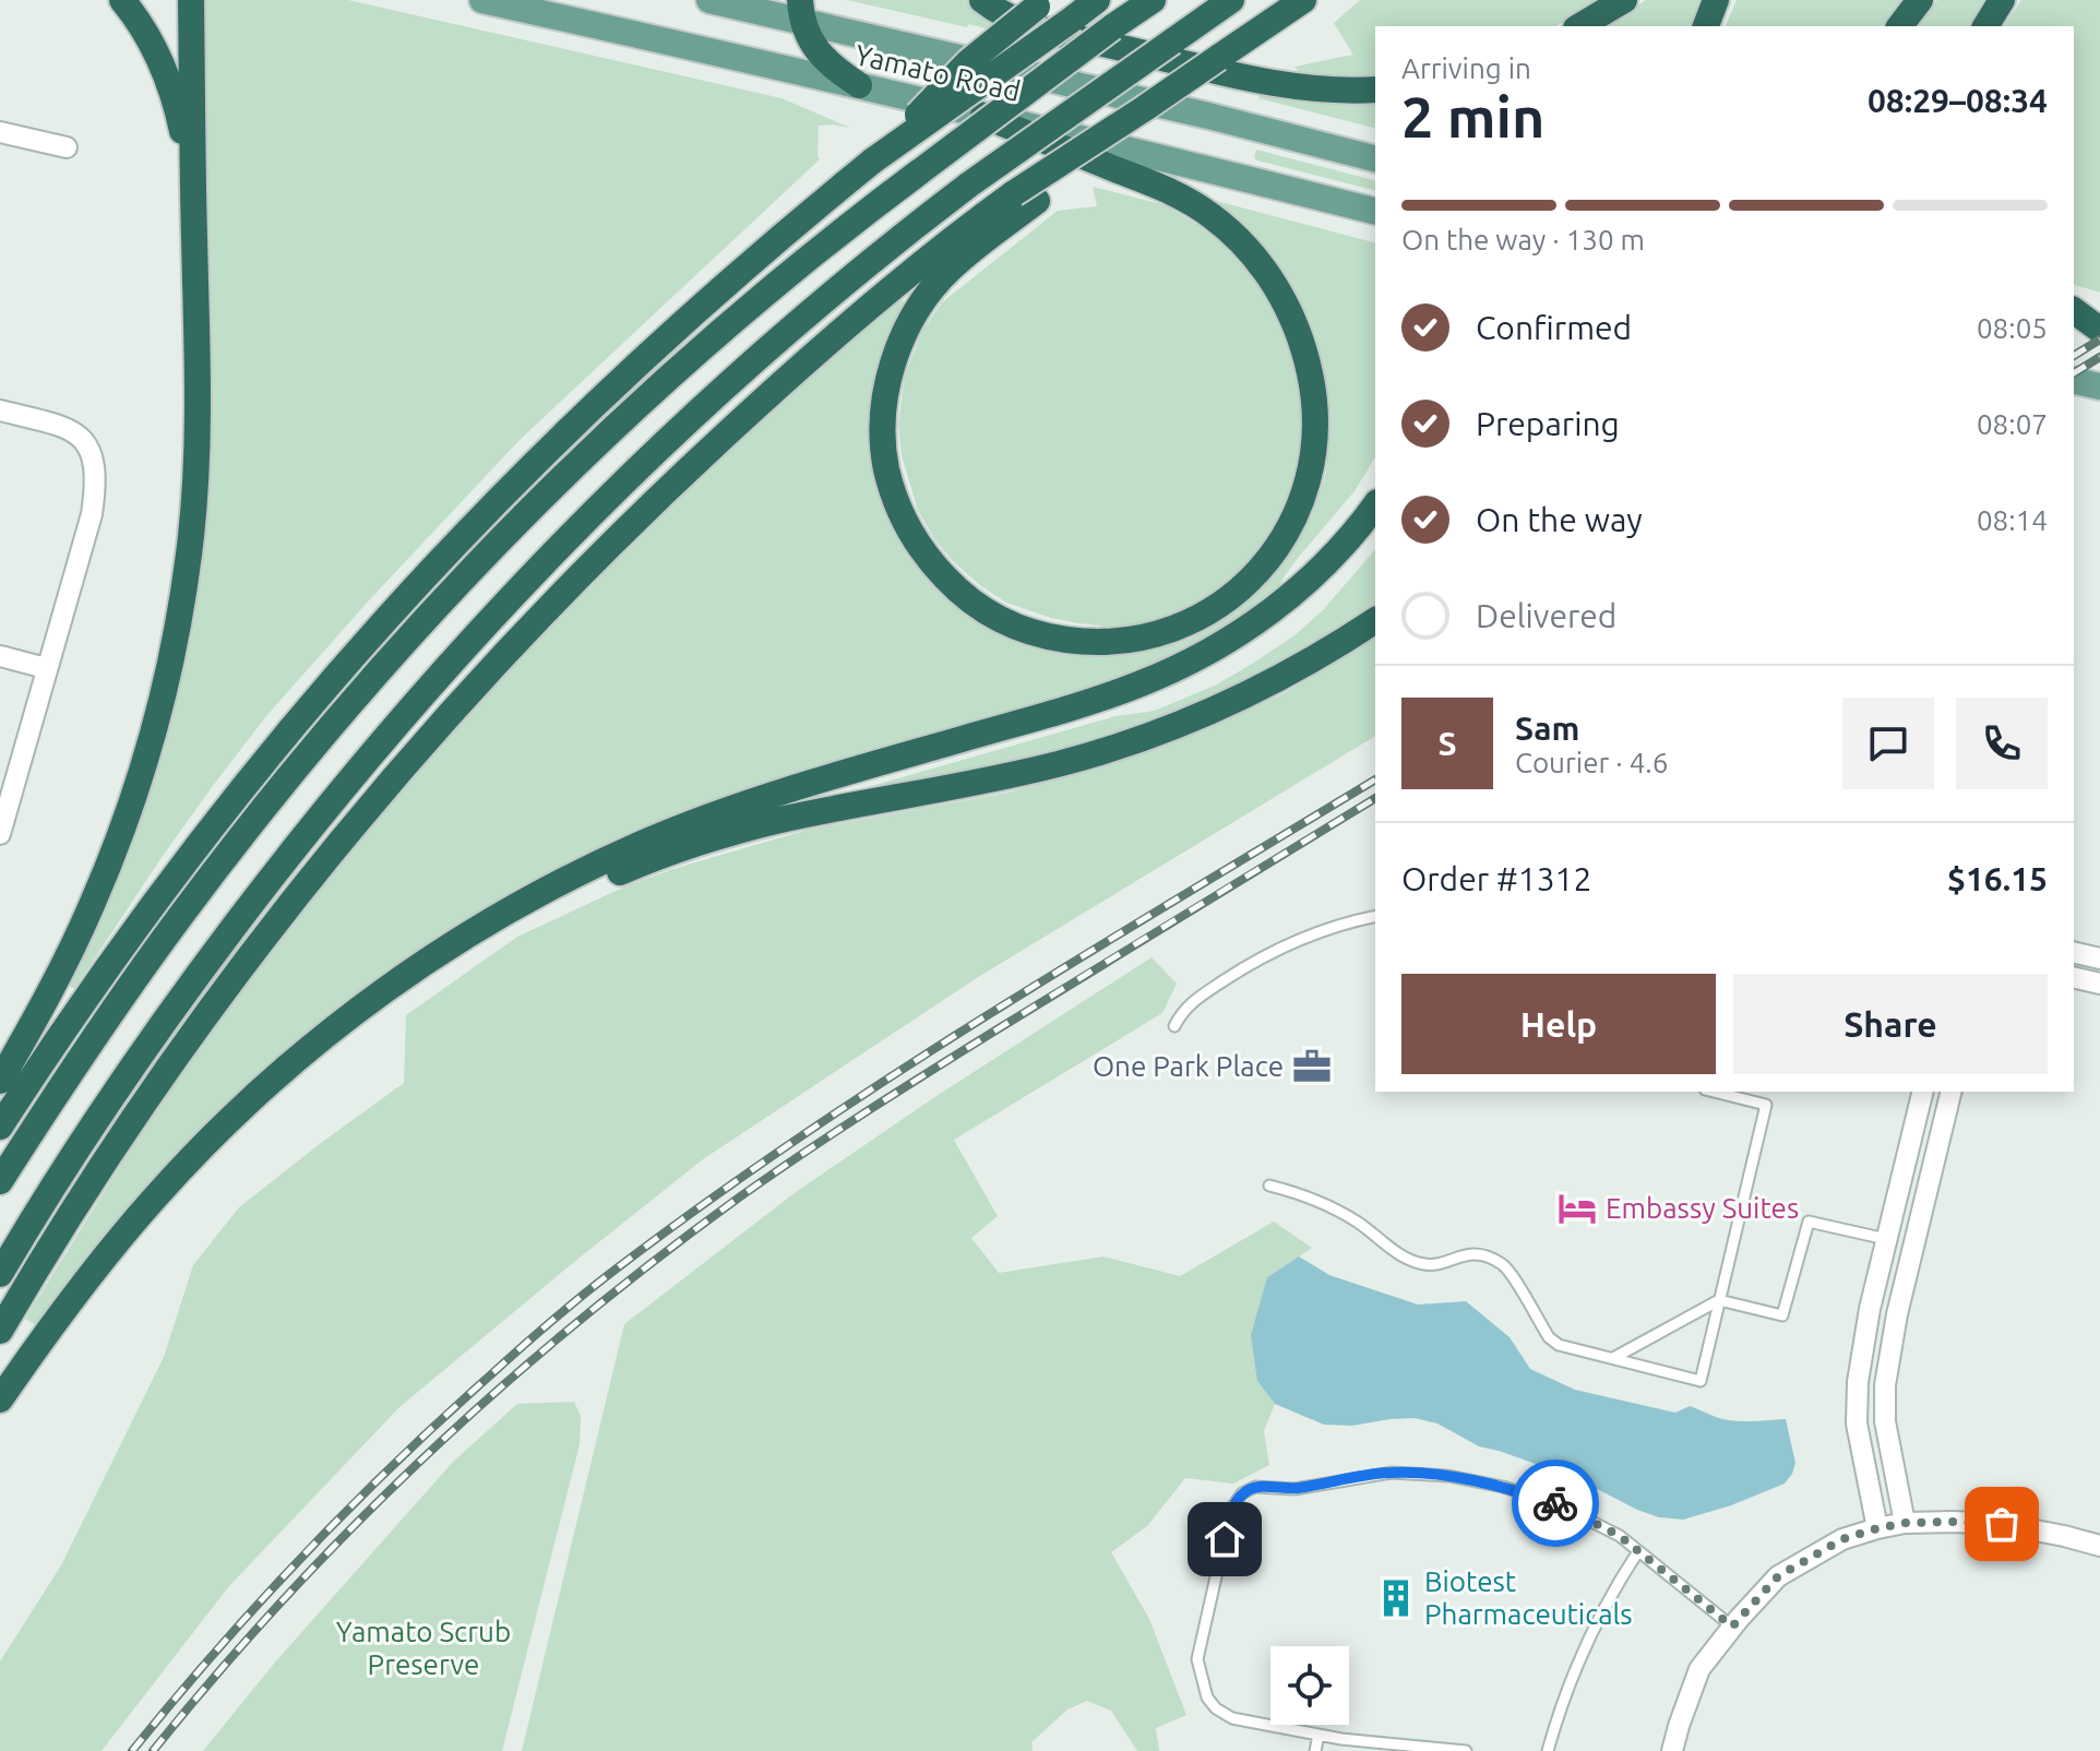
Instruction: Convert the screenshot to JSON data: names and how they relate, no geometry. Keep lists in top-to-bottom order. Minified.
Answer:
{"streets":{"main road":["Yamato Road"]},"parks":["Yamato Scrub Preserve"],"places":{"office":["One Park Place"],"hotel":["Embassy Suites"],"building":["Biotest Pharmaceuticals"]},"page":{"heading":["2 min","Arriving in","08:29–08:34"],"panel":["Sam","Courier · 4.6","Order #1312","$16.15"],"bar":"On the way · 130 m","list":[["Confirmed","08:05"],["Preparing","08:07"],["On the way","08:14"],"Delivered"],"round":"S","buttons":["Help","Share"]}}
